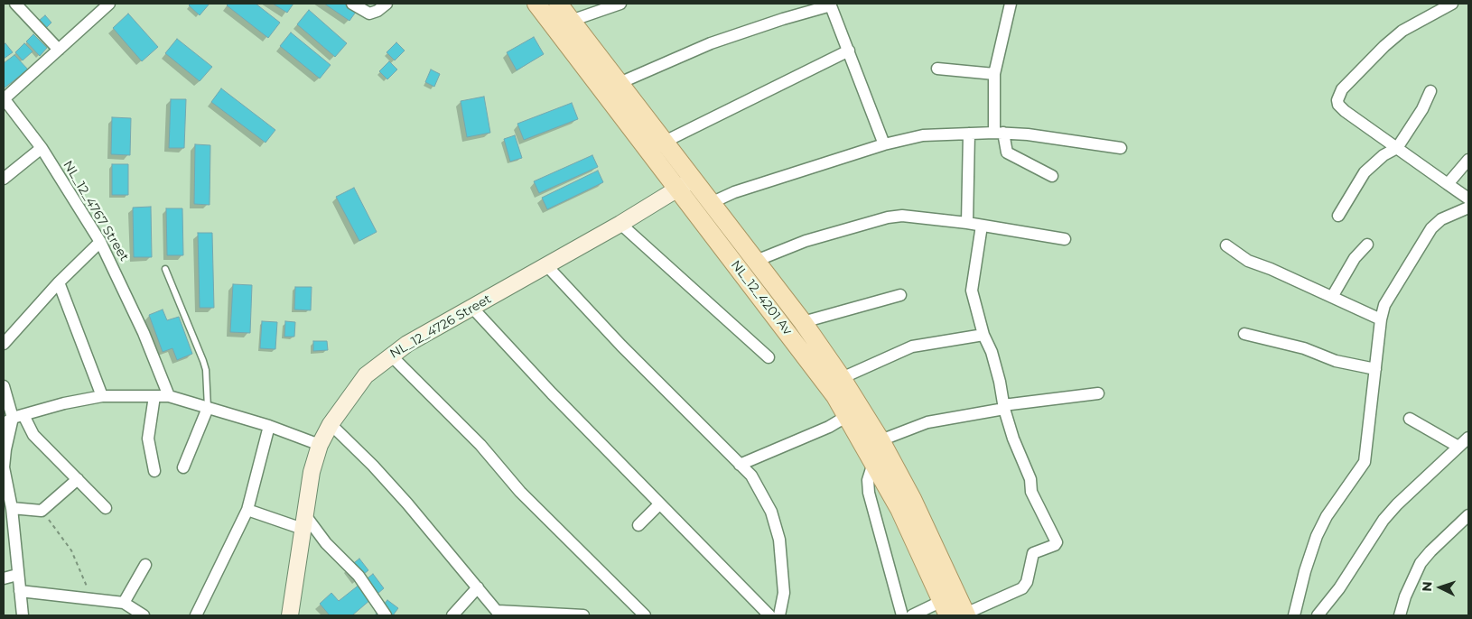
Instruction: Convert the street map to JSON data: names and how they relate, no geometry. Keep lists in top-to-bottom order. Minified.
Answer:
{"streets":{"main road":["NL_12_4201 Av"],"street":["NL_12_4767 Street","NL_12_4726 Street"]},"crossings":[["NL_12_4201 Av","NL_12_4726 Street"]],"north":"left"}
